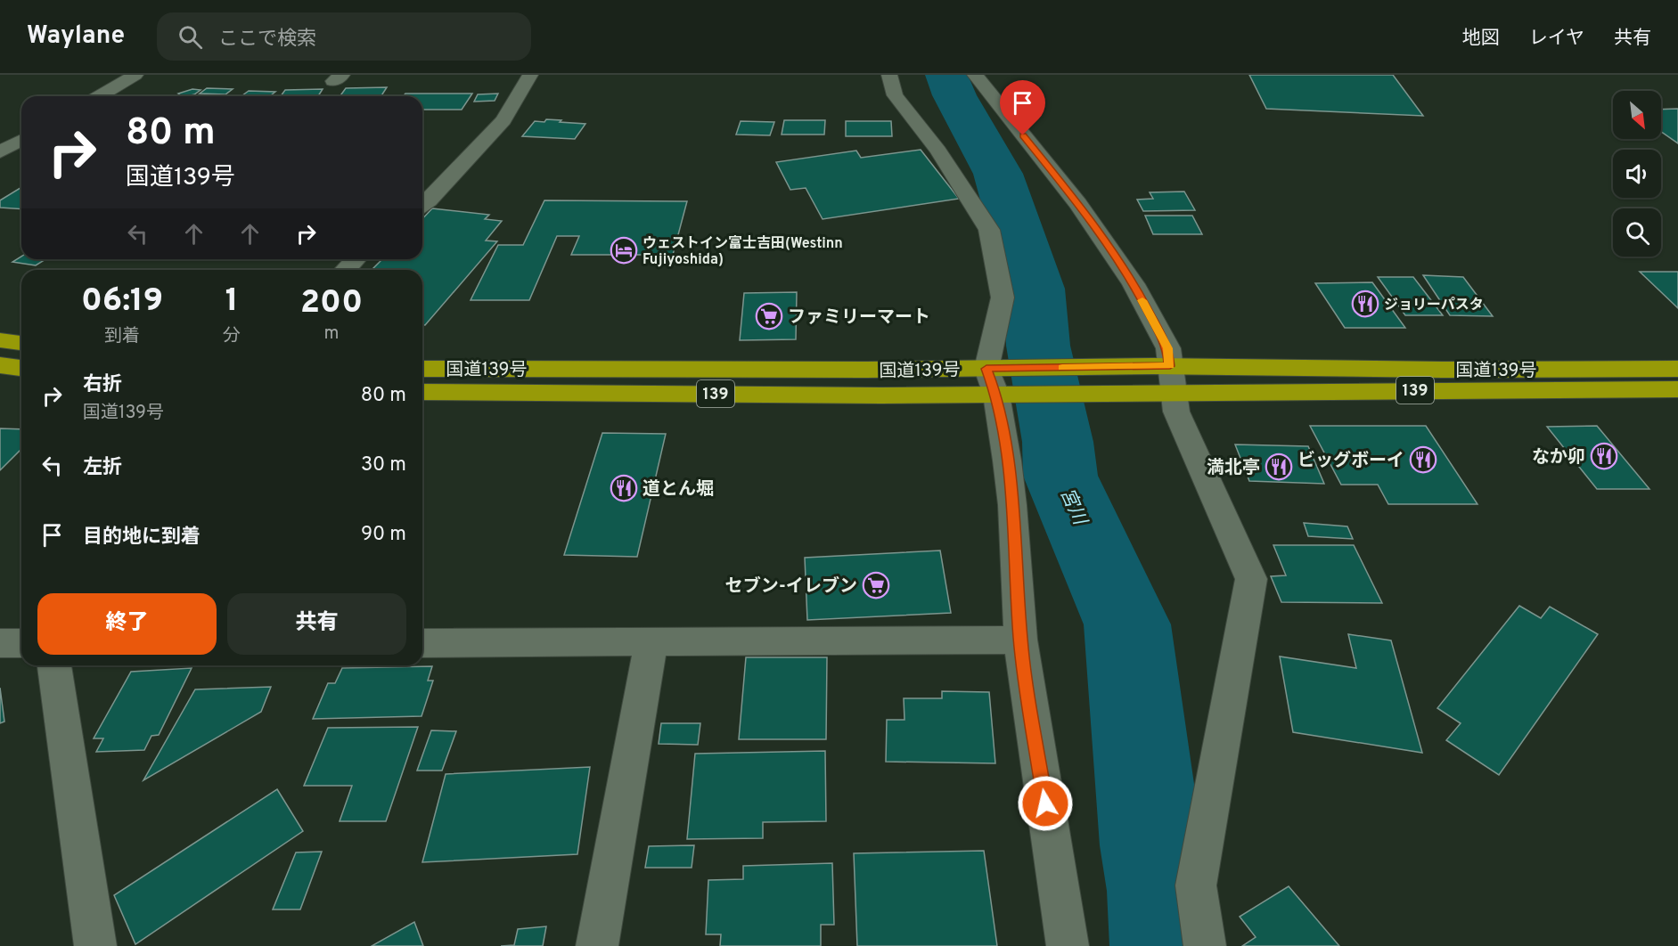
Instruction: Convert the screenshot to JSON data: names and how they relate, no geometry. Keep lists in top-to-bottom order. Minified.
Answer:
{"streets":{"highway":["国道139号","139"]},"water":["宮川"],"places":{"hotel":["ウェストイン富士吉田(Westinn Fujiyoshida)"],"restaurant":["ジョリーパスタ","なか卯","ビッグボーイ","満北亭","道とん堀"],"supermarket":["ファミリーマート","セブン-イレブン"]},"north":"bottom right","page":{"header":"Waylane","search":"ここで検索","nav":["地図","レイヤ","共有"],"turn":["80 m","国道139号"],"eta":["06:19","到着","1","分","200","m"],"list":[{"name":"右折","note":"国道139号","value":"80 m"},{"name":"左折","value":"30 m"},{"name":"目的地に到着","value":"90 m"}],"buttons":["終了","共有"]}}
